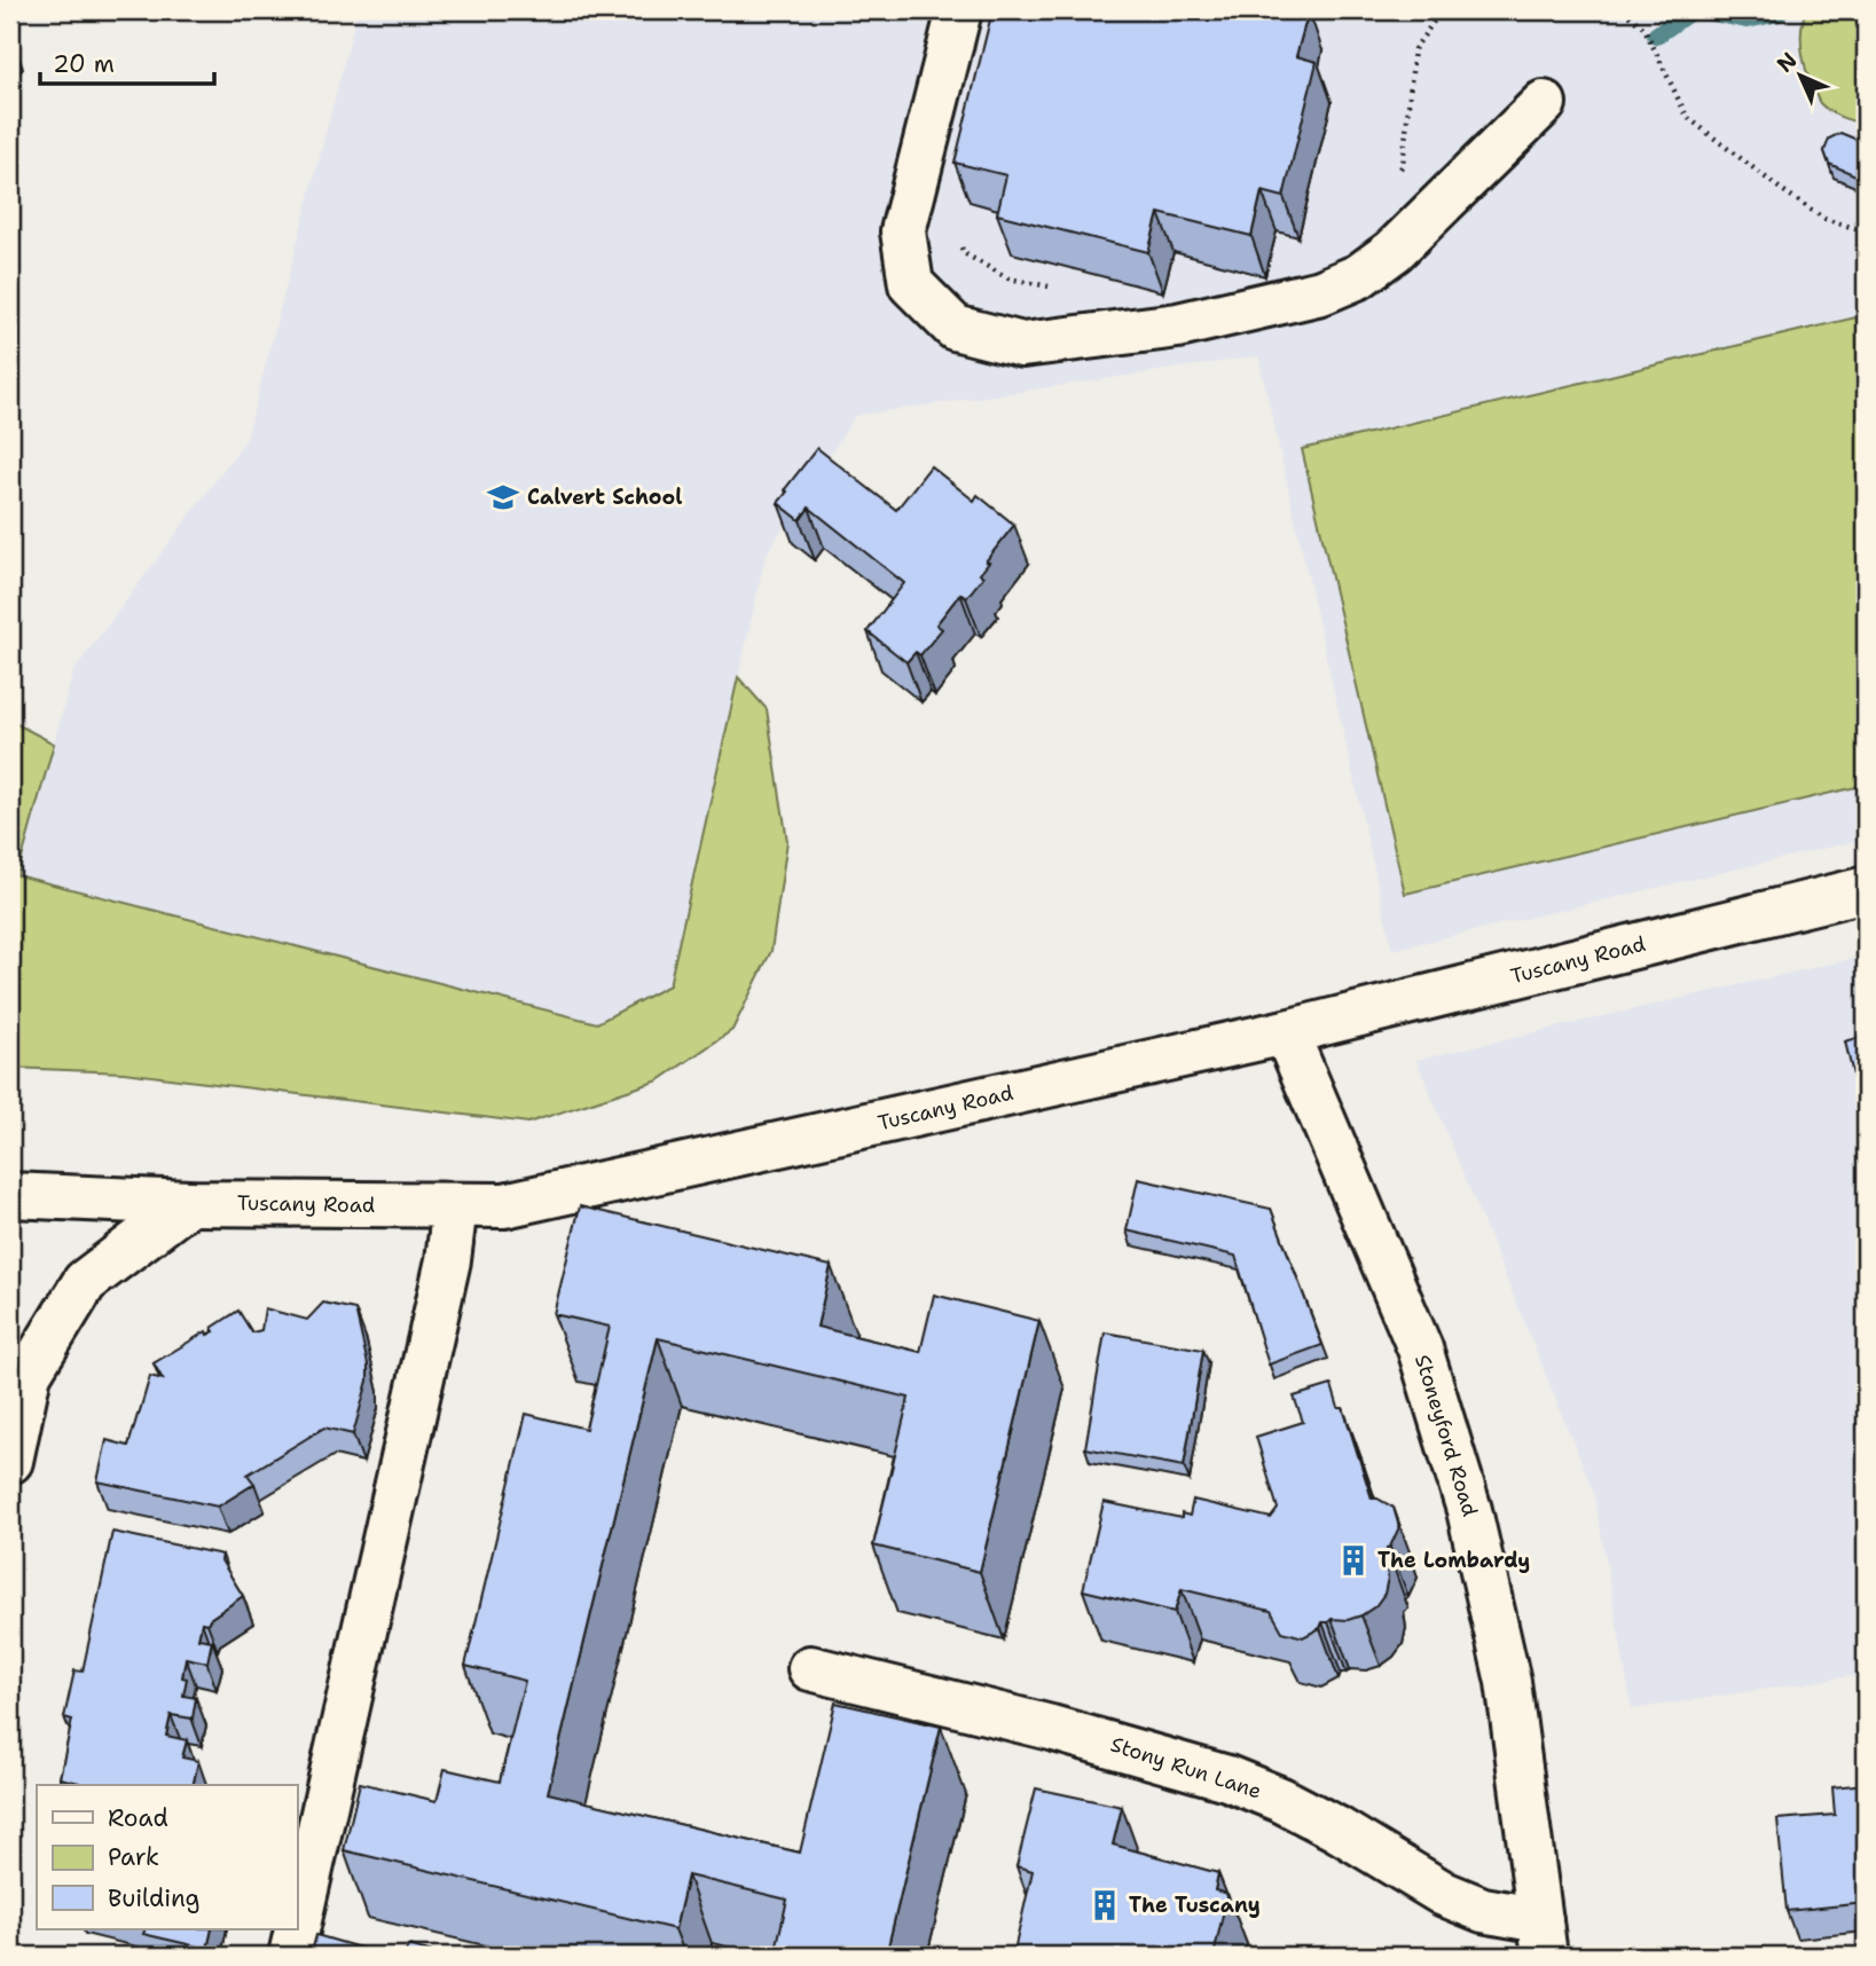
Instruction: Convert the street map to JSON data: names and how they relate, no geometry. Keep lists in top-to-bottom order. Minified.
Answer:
{"streets":{"street":["Tuscany Road","Stoneyford Road","Stony Run Lane"]},"crossings":[["Tuscany Road","Stoneyford Road"],["Stoneyford Road","Stony Run Lane"]],"places":{"school or university":["Calvert School"],"building":["The Lombardy","The Tuscany"]},"legend":["Road","Park","Building"],"scale_bar":"20 m","north":"top left"}
